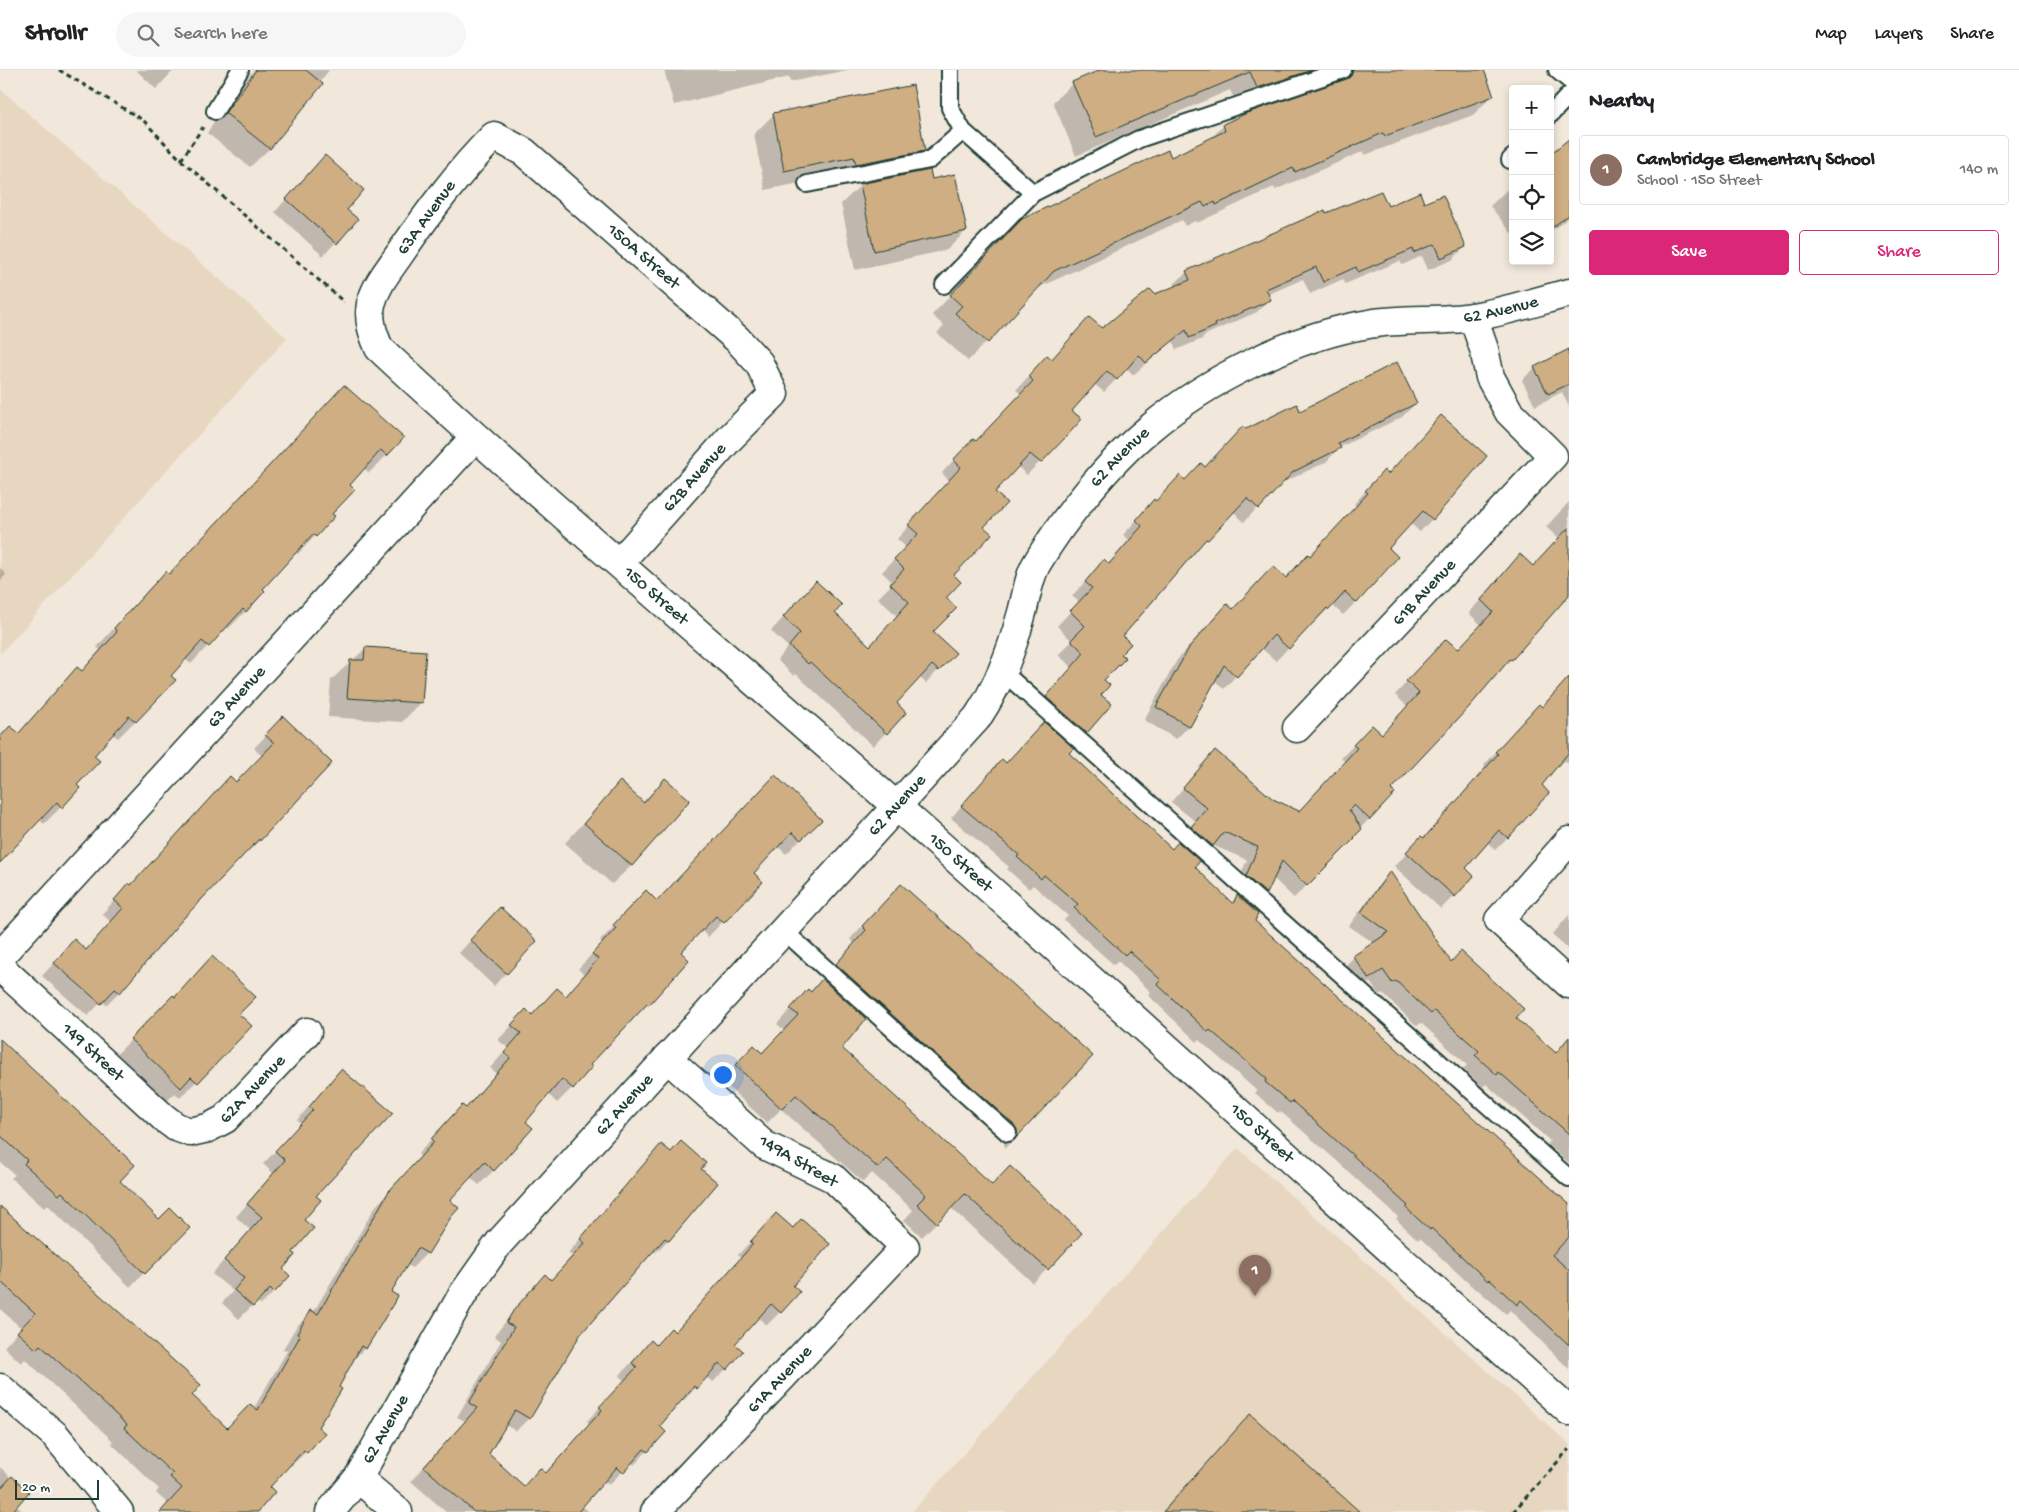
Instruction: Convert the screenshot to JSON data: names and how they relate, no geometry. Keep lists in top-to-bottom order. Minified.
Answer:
{"streets":{"street":["63A Avenue","150A Street","62 Avenue","62B Avenue","61B Avenue","150 Street","63 Avenue","149 Street","62A Avenue","149A Street","61A Avenue"]},"crossings":[["63A Avenue","150A Street"],["63A Avenue","150 Street"],["150A Street","62B Avenue"],["62 Avenue","61B Avenue"],["62 Avenue","150 Street"],["62 Avenue","149A Street"],["62B Avenue","150 Street"],["150 Street","63 Avenue"],["149 Street","62A Avenue"],["149A Street","61A Avenue"]],"scale_bar":"20 m","page":{"header":"Strollr","search":"Search here","nav":["Map","Layers","Share"],"heading":"Nearby","map_buttons":["+","−"],"list":[{"mark":"1","name":"Cambridge Elementary School","note":"School · 150 Street","value":"140 m"}],"buttons":["Save","Share"],"pins":"1","scale":"20 m"}}
